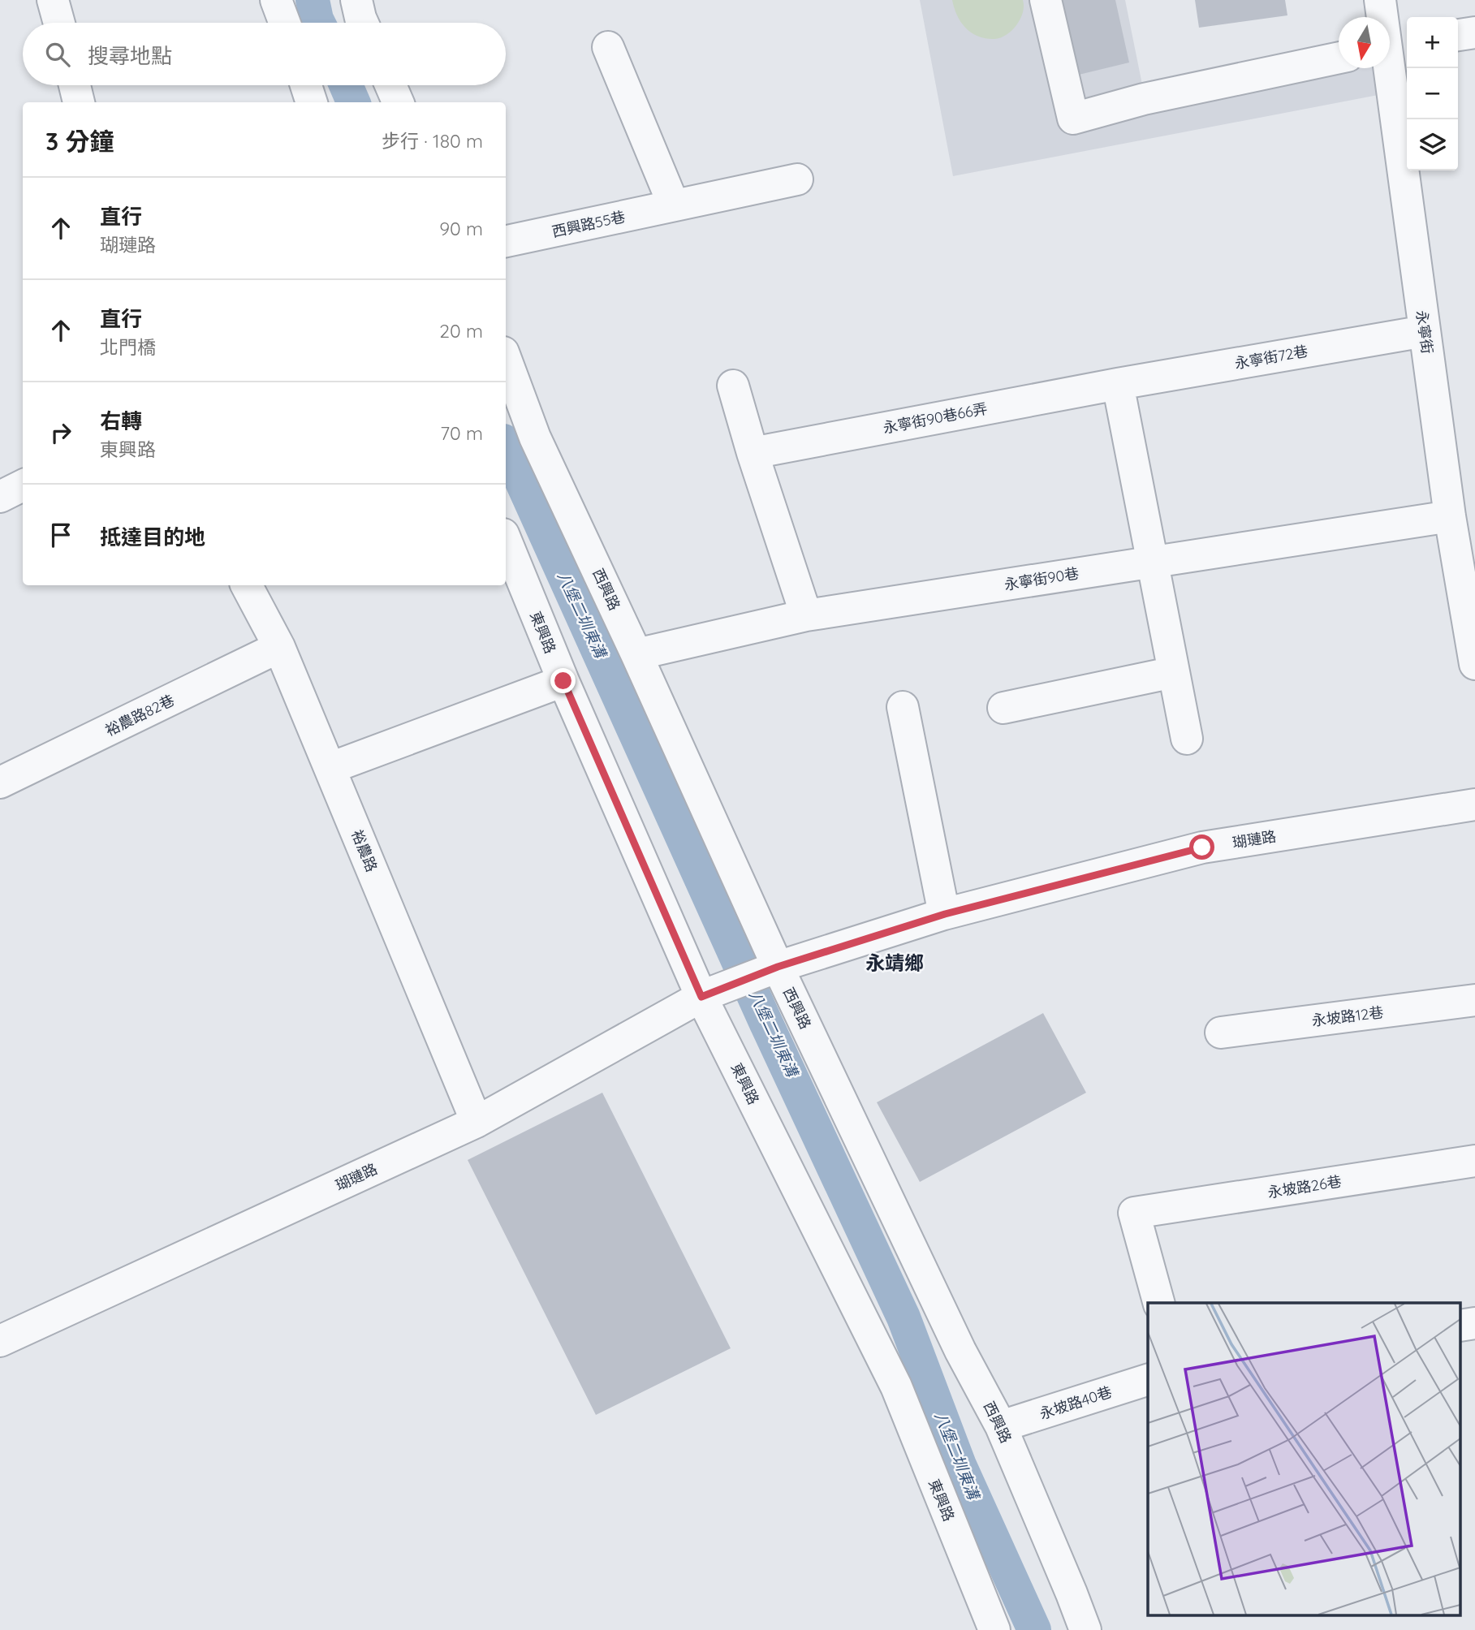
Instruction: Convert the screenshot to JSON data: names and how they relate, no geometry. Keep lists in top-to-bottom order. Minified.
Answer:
{"streets":{"street":["西興路55巷","永寧街","永寧街72巷","永寧街90巷66弄","永寧街90巷","西興路","東興路","裕農路82巷","瑚璉路","裕農路","永坡路12巷","永坡路26巷","永坡路40巷"]},"crossings":[["永寧街","永寧街72巷"],["永寧街","永寧街90巷"],["永寧街72巷","永寧街90巷66弄"],["永寧街90巷","西興路"],["西興路","瑚璉路"],["西興路","永坡路40巷"],["東興路","瑚璉路"],["裕農路82巷","裕農路"],["瑚璉路","裕農路"]],"districts":["永靖鄉"],"water":["八堡二圳東溝"],"north":"bottom","page":{"map_buttons":["+","−"],"search":"搜尋地點","heading":["3 分鐘","步行 · 180 m"],"list":[["直行","瑚璉路","90 m"],["直行","北門橋","20 m"],["右轉","東興路","70 m"],"抵達目的地"]}}
